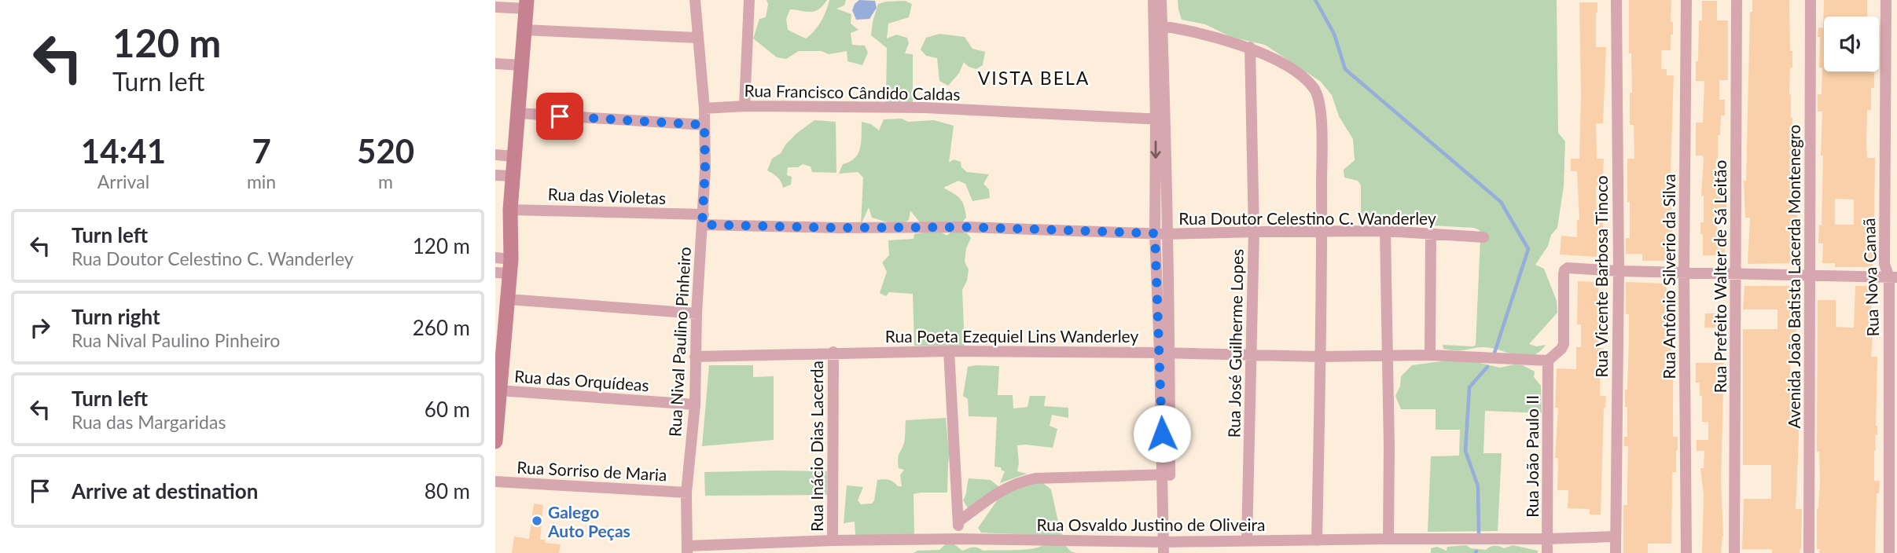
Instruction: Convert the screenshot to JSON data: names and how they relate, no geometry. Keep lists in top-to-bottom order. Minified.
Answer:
{"streets":{"street":["Rua Francisco Cândido Caldas","Rua das Violetas","Rua Doutor Celestino C. Wanderley","Rua Vicente Barbosa Tinoco","Rua Antônio Silverio da Silva","Rua Prefeito Walter de Sá Leitão","Avenida João Batista Lacerda Montenegro","Rua Nova Canaã","Rua Poeta Ezequiel Lins Wanderley","Rua Nival Paulino Pinheiro","Rua José Guilherme Lopes","Rua das Orquídeas","Rua Inácio Dias Lacerda","Rua João Paulo II","Rua Sorriso de Maria","Rua Osvaldo Justino de Oliveira"]},"crossings":[["Rua Francisco Cândido Caldas","Rua Nival Paulino Pinheiro"],["Rua das Violetas","Rua Doutor Celestino C. Wanderley"],["Rua das Violetas","Rua Nival Paulino Pinheiro"],["Rua Doutor Celestino C. Wanderley","Rua Nival Paulino Pinheiro"],["Rua Doutor Celestino C. Wanderley","Rua José Guilherme Lopes"],["Rua Vicente Barbosa Tinoco","Rua João Paulo II"],["Rua Vicente Barbosa Tinoco","Rua Osvaldo Justino de Oliveira"],["Rua Poeta Ezequiel Lins Wanderley","Rua Nival Paulino Pinheiro"],["Rua Poeta Ezequiel Lins Wanderley","Rua José Guilherme Lopes"],["Rua Poeta Ezequiel Lins Wanderley","Rua Inácio Dias Lacerda"],["Rua Poeta Ezequiel Lins Wanderley","Rua João Paulo II"],["Rua Nival Paulino Pinheiro","Rua das Orquídeas"],["Rua Nival Paulino Pinheiro","Rua Sorriso de Maria"],["Rua Nival Paulino Pinheiro","Rua Osvaldo Justino de Oliveira"],["Rua José Guilherme Lopes","Rua Osvaldo Justino de Oliveira"],["Rua Inácio Dias Lacerda","Rua Osvaldo Justino de Oliveira"],["Rua João Paulo II","Rua Osvaldo Justino de Oliveira"]],"districts":["VISTA BELA"],"places":["Galego Auto Peças"],"page":{"turn":["120 m","Turn left"],"eta":["14:41","Arrival","7","min","520","m"],"list":[{"name":"Turn left","note":"Rua Doutor Celestino C. Wanderley","value":"120 m"},{"name":"Turn right","note":"Rua Nival Paulino Pinheiro","value":"260 m"},{"name":"Turn left","note":"Rua das Margaridas","value":"60 m"},{"name":"Arrive at destination","value":"80 m"}]}}
